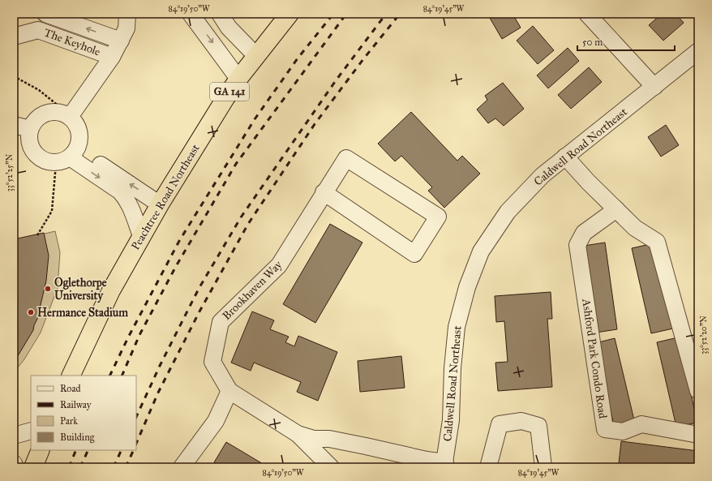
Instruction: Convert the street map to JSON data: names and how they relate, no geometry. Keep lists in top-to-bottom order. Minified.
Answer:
{"streets":{"highway":["GA 141","Peachtree Road Northeast"],"street":["The Keyhole","Caldwell Road Northeast","Brookhaven Way","Ashford Park Condo Road"]},"crossings":[["Caldwell Road Northeast","Brookhaven Way"]],"places":["Oglethorpe University","Hermance Stadium"],"legend":["Road","Railway","Park","Building"],"scale_bar":"50 m","coordinates":["84°19'50\"W","84°19'45\"W","33°52'25\"N","33°52'20\"N"]}
